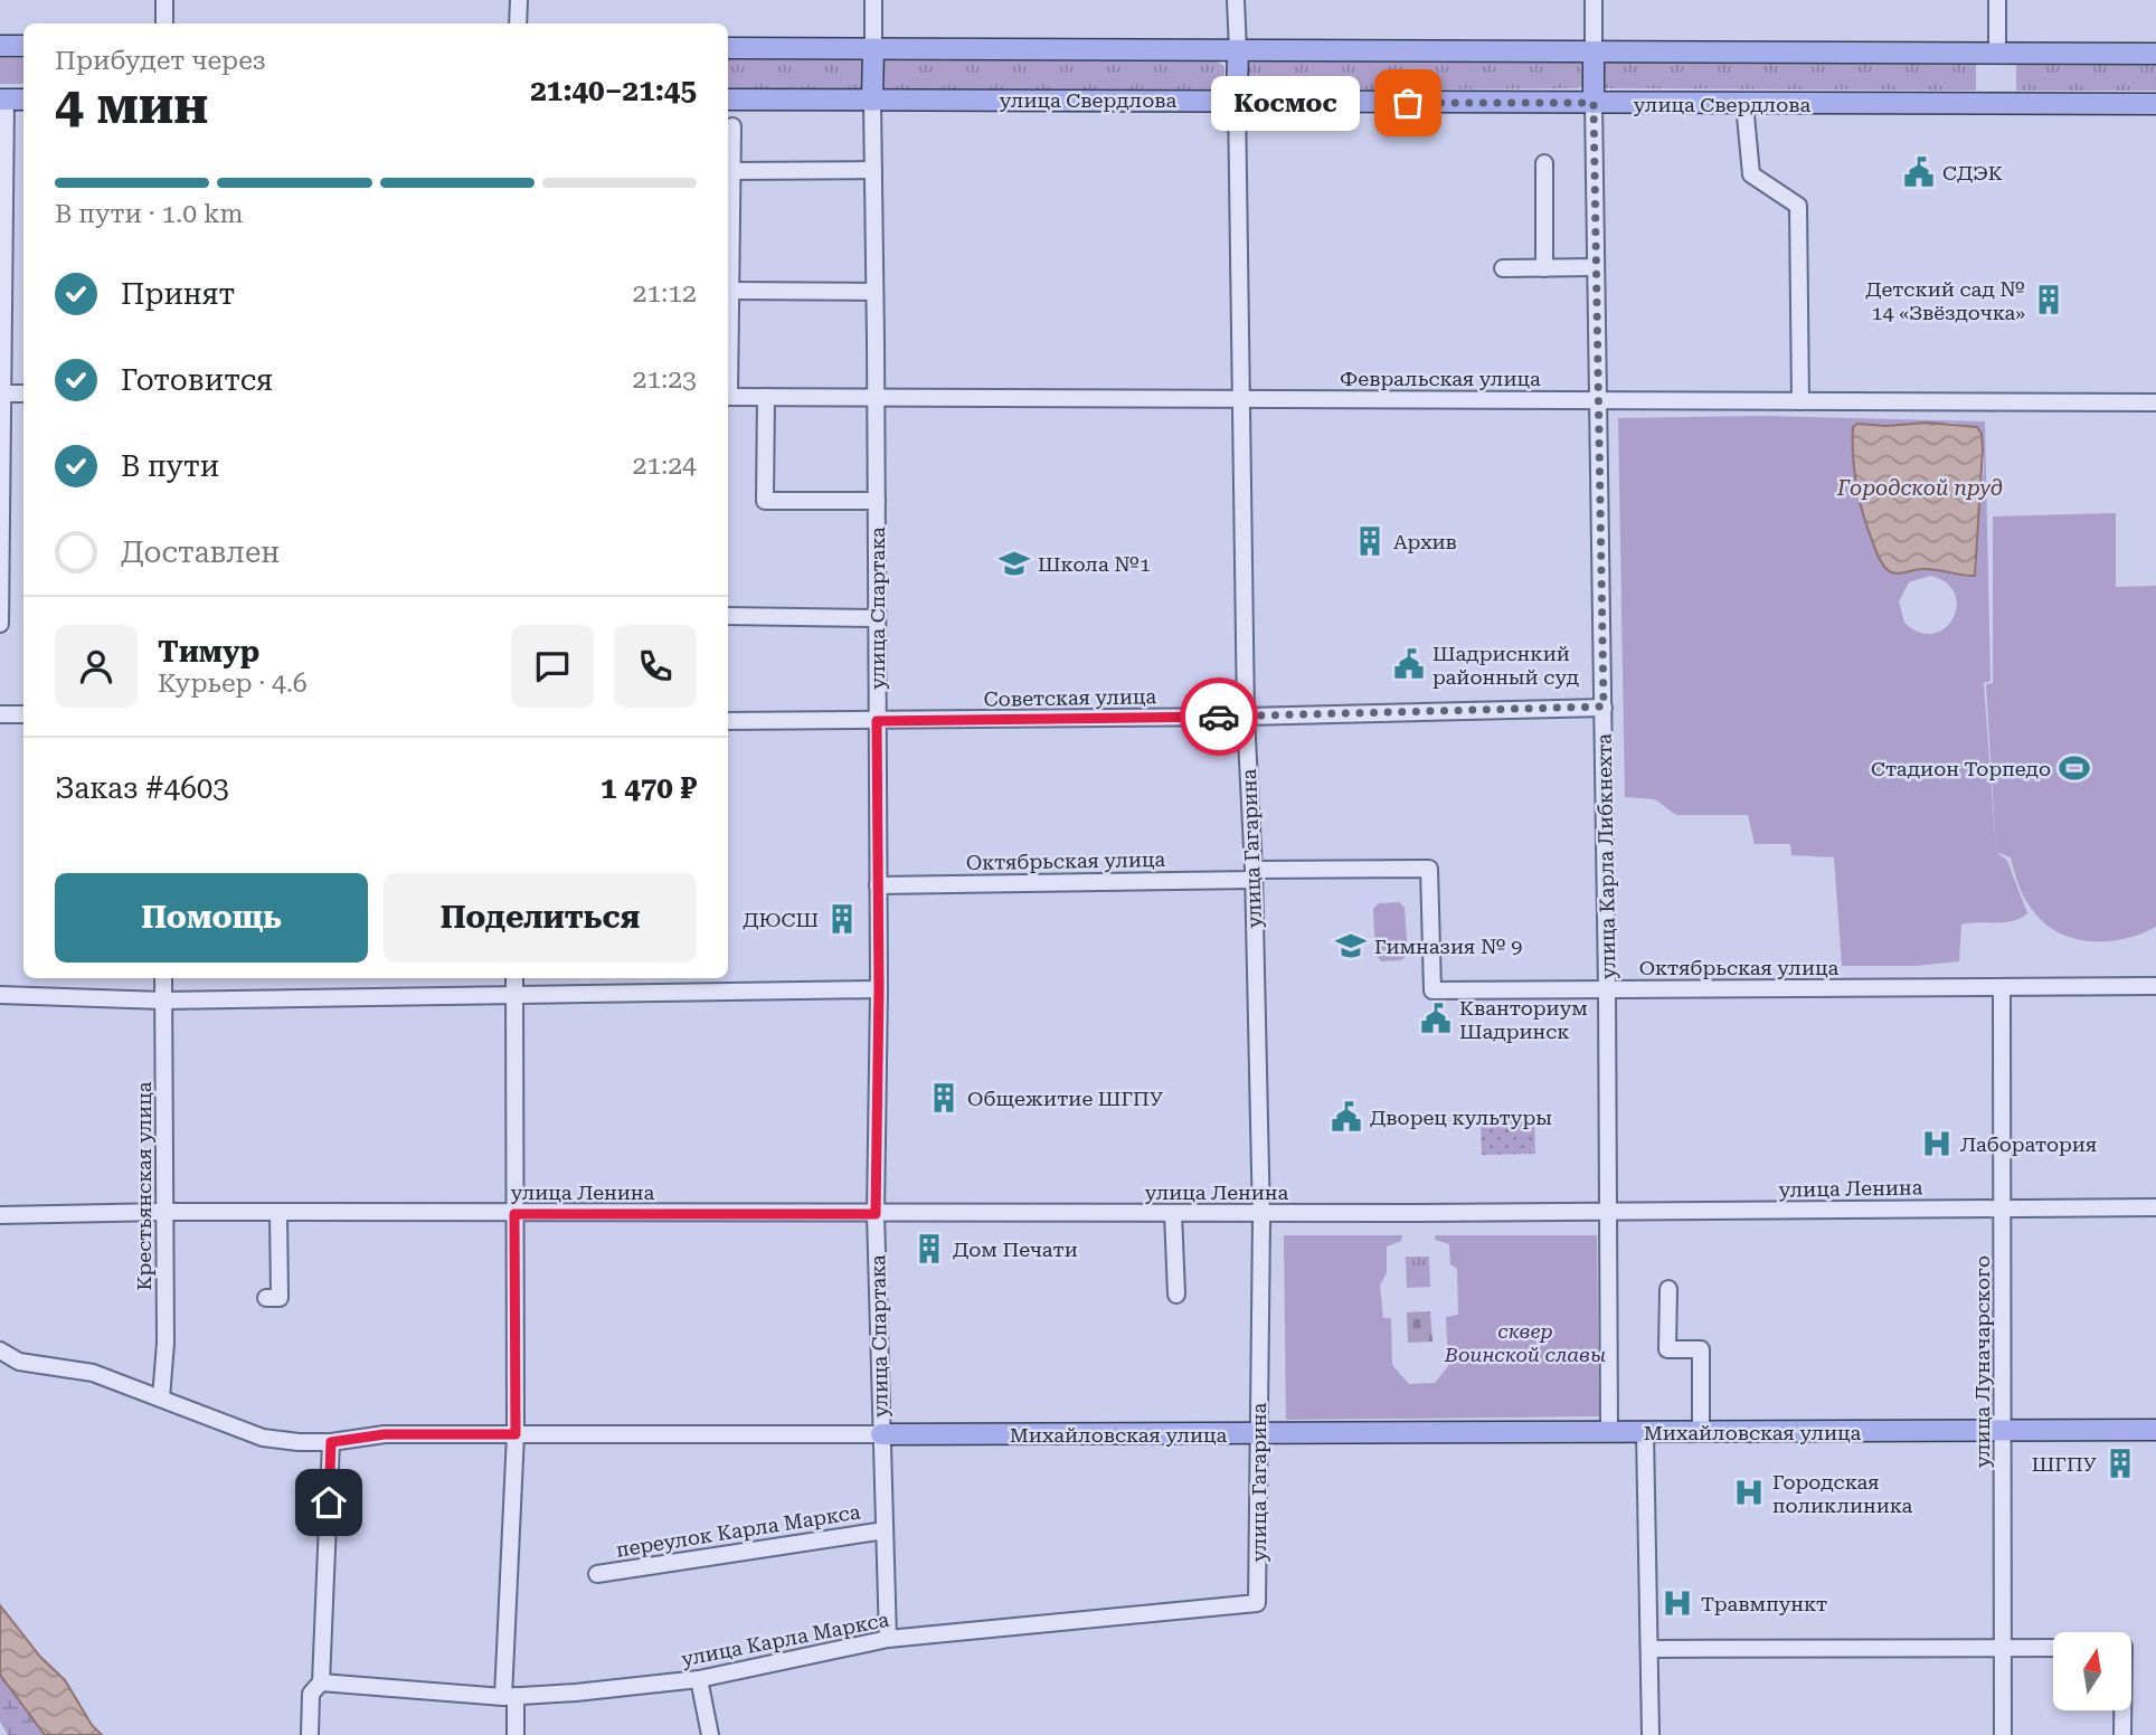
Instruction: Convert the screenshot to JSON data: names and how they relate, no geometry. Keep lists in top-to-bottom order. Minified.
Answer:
{"streets":{"main road":["улица Свердлова","улица Спартака","улица Гагарина","улица Карла Либкнехта","Михайловская улица"],"street":["Февральская улица","Советская улица","Октябрьская улица","Крестьянская улица","улица Ленина","улица Луначарского","переулок Карла Маркса","улица Карла Маркса"]},"crossings":[["улица Свердлова","улица Спартака"],["улица Свердлова","улица Гагарина"],["улица Свердлова","улица Карла Либкнехта"],["Февральская улица","улица Спартака"],["Февральская улица","улица Гагарина"],["Февральская улица","улица Карла Либкнехта"],["улица Спартака","Советская улица"],["улица Спартака","Октябрьская улица"],["улица Спартака","улица Ленина"],["улица Спартака","Михайловская улица"],["улица Спартака","переулок Карла Маркса"],["улица Спартака","улица Карла Маркса"],["Советская улица","улица Гагарина"],["Советская улица","улица Карла Либкнехта"],["улица Гагарина","Октябрьская улица"],["улица Гагарина","улица Ленина"],["улица Гагарина","Михайловская улица"],["улица Гагарина","улица Карла Маркса"],["улица Карла Либкнехта","Октябрьская улица"],["улица Карла Либкнехта","улица Ленина"],["улица Карла Либкнехта","Михайловская улица"],["Октябрьская улица","улица Луначарского"],["Крестьянская улица","улица Ленина"],["Крестьянская улица","Михайловская улица"],["улица Ленина","улица Луначарского"],["улица Луначарского","Михайловская улица"]],"water":["Городской пруд"],"parks":["сквер Воинской славы"],"places":{"other":["Космос"],"public building":["СДЭК","Шадриснкий районный суд","Кванториум Шадринск","Дворец культуры"],"building":["Детский сад № 14 «Звёздочка»","Архив","ДЮСШ","Общежитие ШГПУ","Дом Печати","ШГПУ"],"school or university":["Школа №1","Гимназия № 9"],"sports":["Стадион Торпедо"],"hospital":["Лаборатория","Городская поликлиника","Травмпункт"]},"north":"top","page":{"heading":["4 мин","Прибудет через","21:40–21:45"],"panel":["Тимур","Курьер · 4.6","Заказ #4603","1 470 ₽"],"bubble":"Космос","bar":"В пути · 1.0 km","list":[["Принят","21:12"],["Готовится","21:23"],["В пути","21:24"],"Доставлен"],"buttons":["Помощь","Поделиться"]}}
